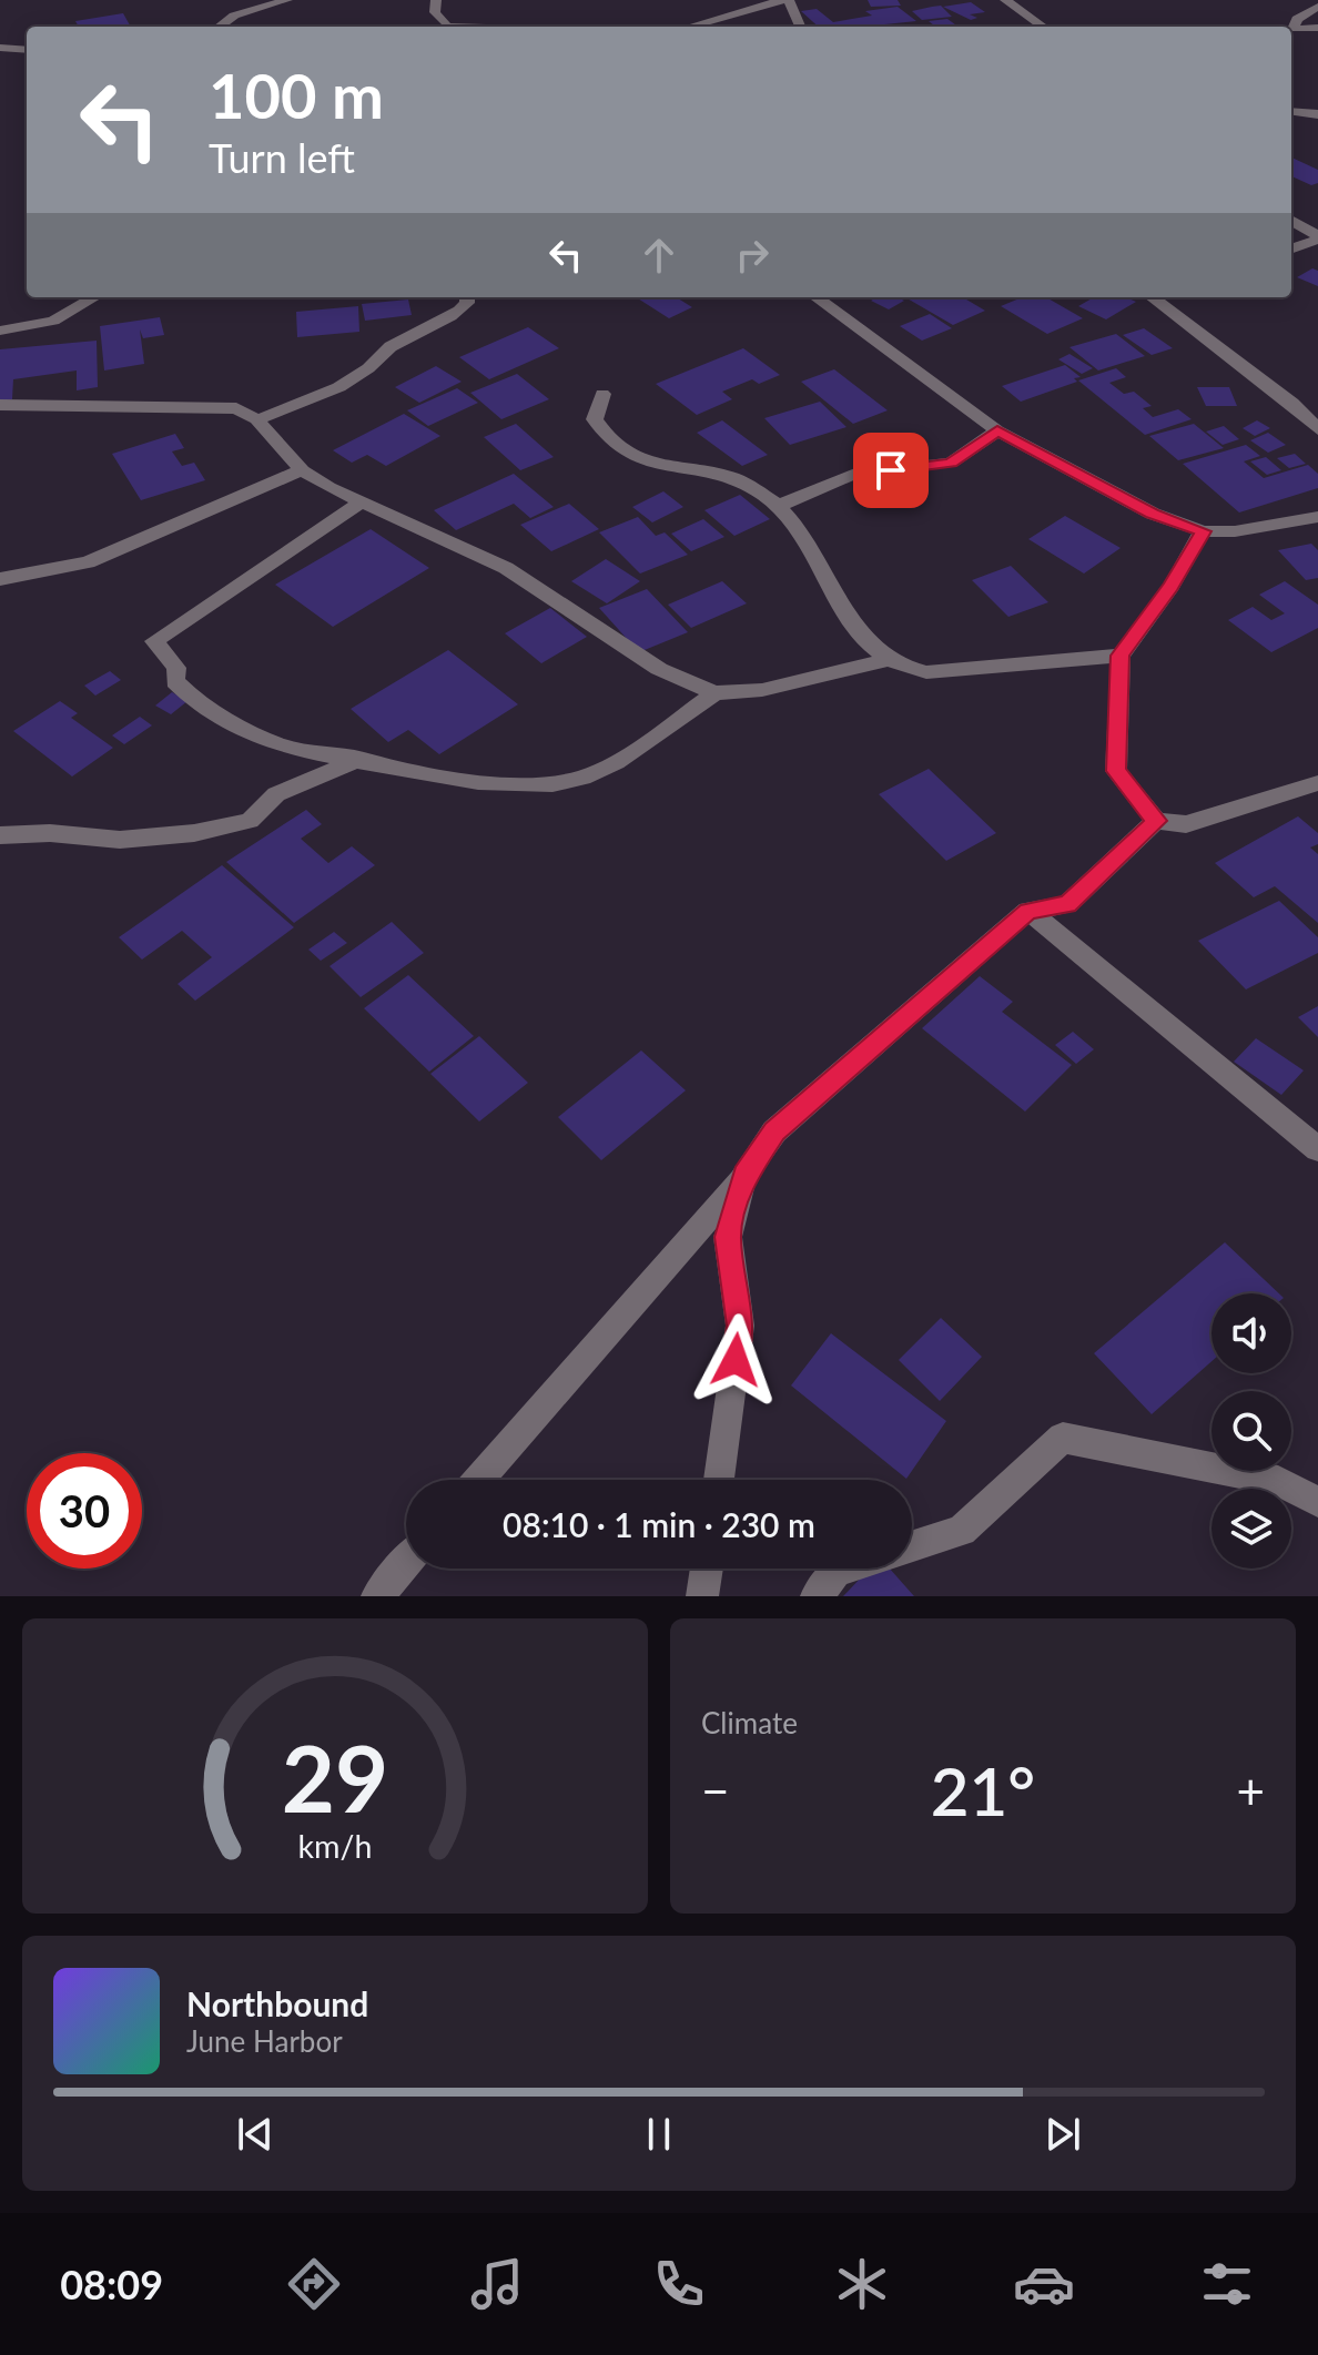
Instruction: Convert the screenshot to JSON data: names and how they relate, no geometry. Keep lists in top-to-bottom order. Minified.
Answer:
{"page":{"turn":["100 m","Turn left"],"limit":"30","trip":"08:10 · 1 min · 230 m","tile":"Climate","heat":["−","21°","+"],"song":["Northbound","June Harbor"],"tabs":"08:09","gauge":["29","km/h"]}}
